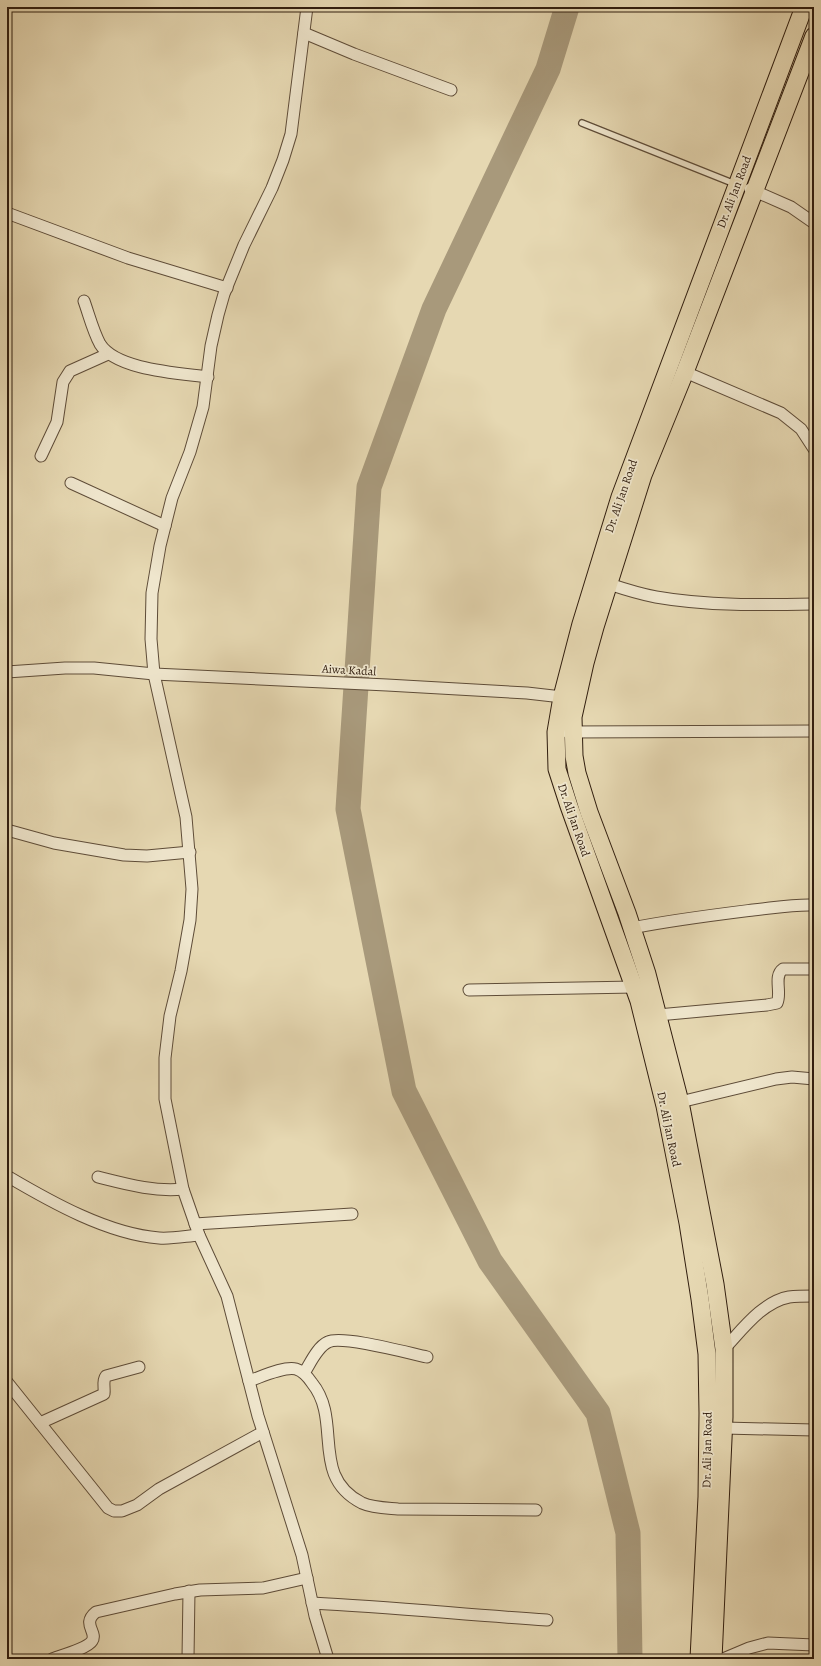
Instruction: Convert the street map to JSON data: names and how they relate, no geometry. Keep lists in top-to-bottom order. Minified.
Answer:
{"streets":{"main road":["Dr. Ali Jan Road"],"street":["Aiwa Kadal"]},"crossings":[["Dr. Ali Jan Road","Aiwa Kadal"]]}
